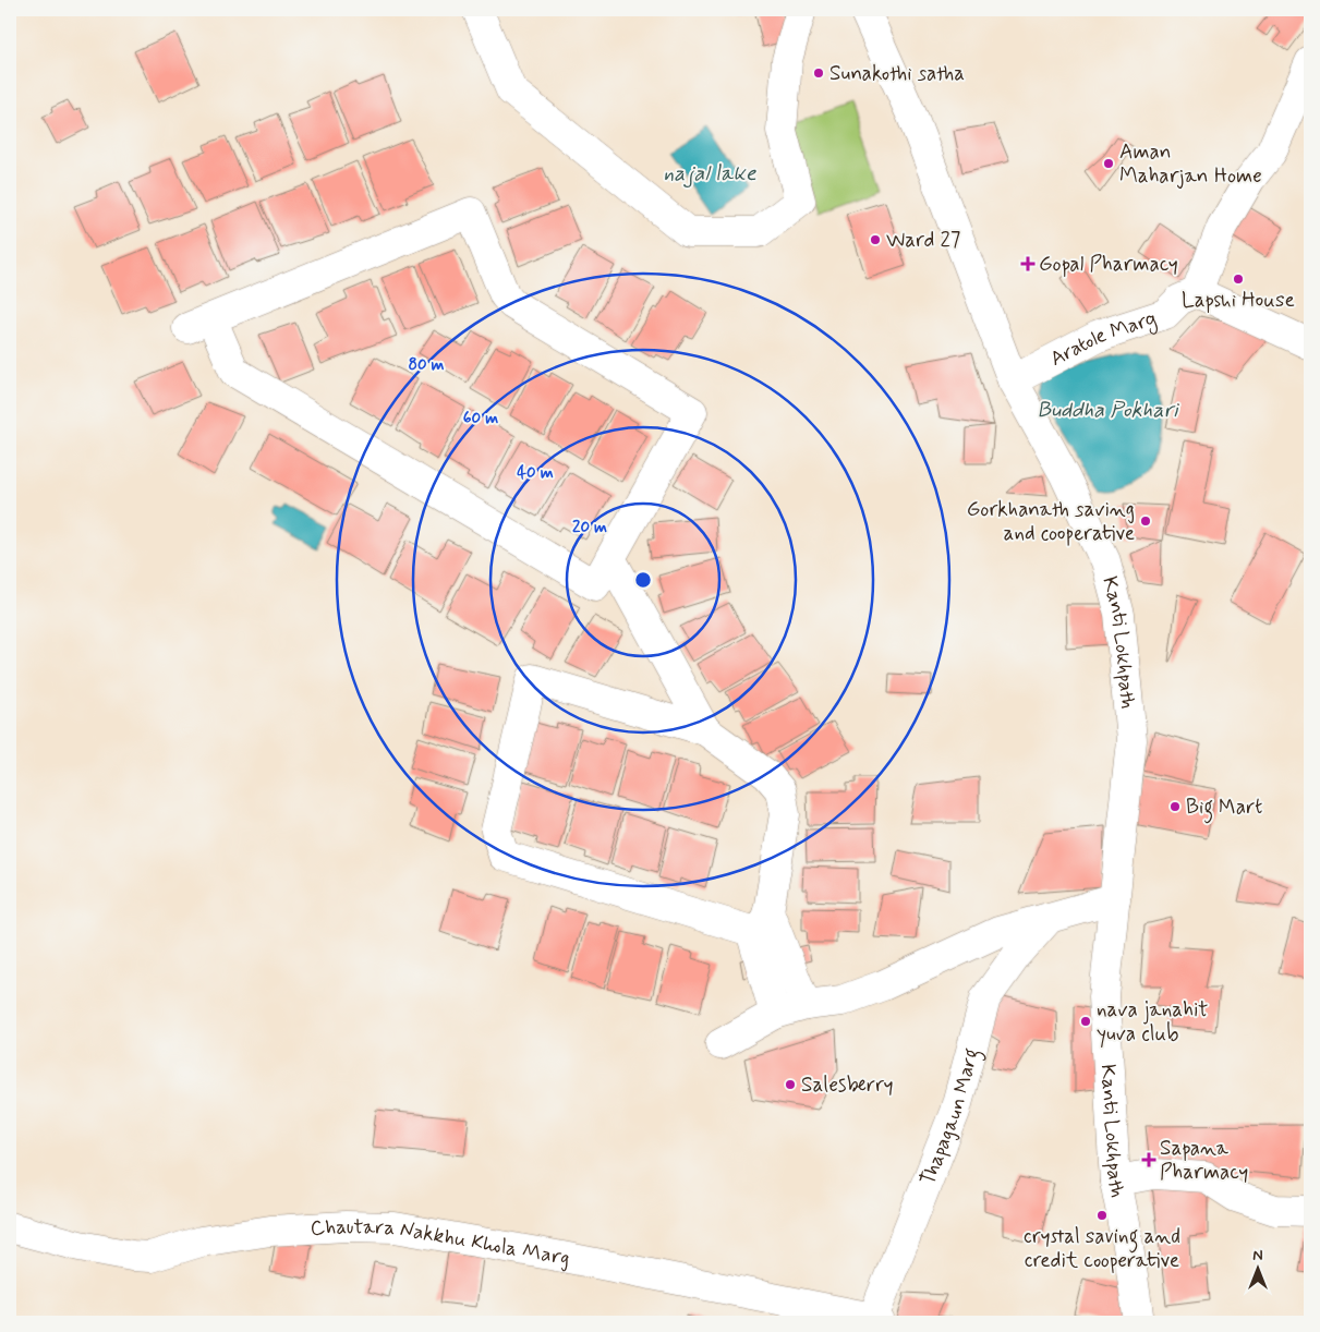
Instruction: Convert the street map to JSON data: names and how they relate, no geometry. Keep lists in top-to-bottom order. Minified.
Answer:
{"streets":{"street":["Aratole Marg","Kanti Lokhpath","Thapagaun Marg","Chautara Nakkhu Khola Marg"]},"crossings":[["Aratole Marg","Kanti Lokhpath"],["Thapagaun Marg","Chautara Nakkhu Khola Marg"]],"water":["najal lake","Buddha Pokhari"],"places":{"other":["Sunakothi satha","Aman Maharjan Home","Ward 27","Lapshi House","Gorkhanath saving and cooperative","Big Mart","nava janahit yuva club","Salesberry","crystal saving and credit cooperative"],"health":["Gopal Pharmacy","Sapana Pharmacy"]},"north":"top","rings":["80 m","60 m","40 m","20 m"]}
